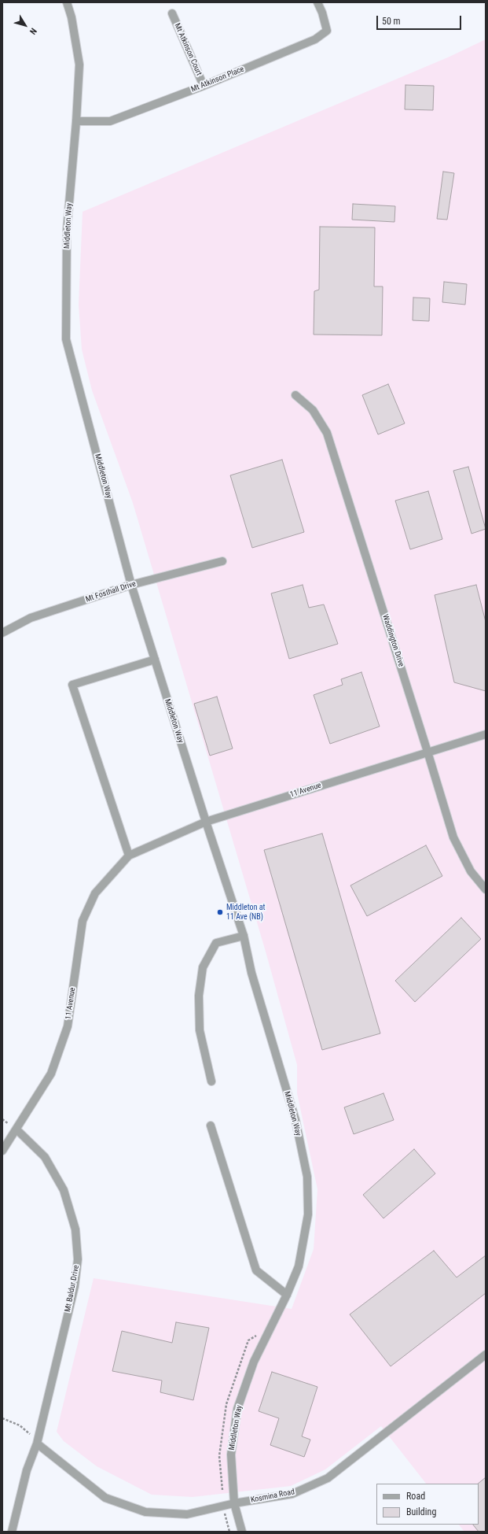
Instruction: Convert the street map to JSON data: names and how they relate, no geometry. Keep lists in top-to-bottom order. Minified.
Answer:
{"streets":{"street":["Mt Atkinson Court","Mt Atkinson Place","Middleton Way","Mt Fosthall Drive","Waddington Drive","11 Avenue","Mt Baldur Drive","Kosmina Road"]},"crossings":[["Mt Atkinson Court","Mt Atkinson Place"],["Mt Atkinson Place","Middleton Way"],["Middleton Way","Mt Fosthall Drive"],["Middleton Way","11 Avenue"],["Middleton Way","Kosmina Road"],["Waddington Drive","11 Avenue"],["11 Avenue","Mt Baldur Drive"],["Mt Baldur Drive","Kosmina Road"]],"places":["Middleton at 11 Ave (NB)"],"legend":["Road","Building"],"scale_bar":"50 m","north":"bottom right"}
